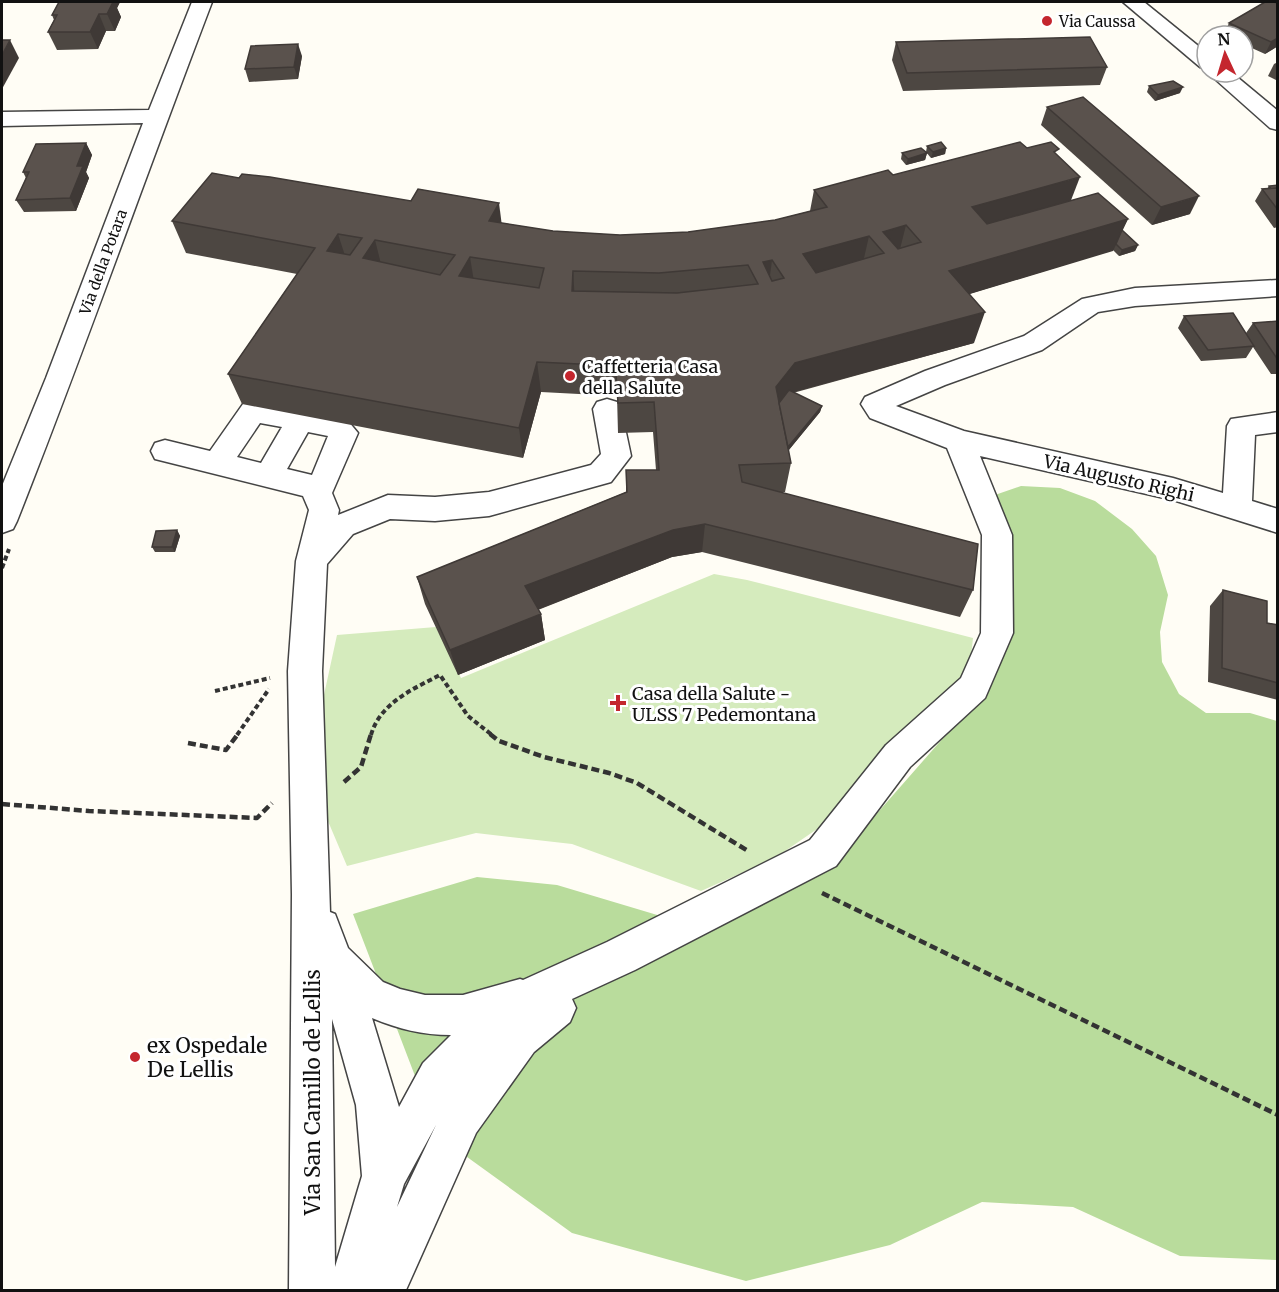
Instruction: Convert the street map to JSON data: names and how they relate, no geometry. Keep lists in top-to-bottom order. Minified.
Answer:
{"streets":{"street":["Via della Potara","Via Augusto Righi","Via San Camillo de Lellis"]},"crossings":[["Via Augusto Righi","Via San Camillo de Lellis"]],"places":{"other":["Via Caussa","Caffetteria Casa della Salute","ex Ospedale De Lellis"],"health":["Casa della Salute - ULSS 7 Pedemontana"]},"north":"top"}
